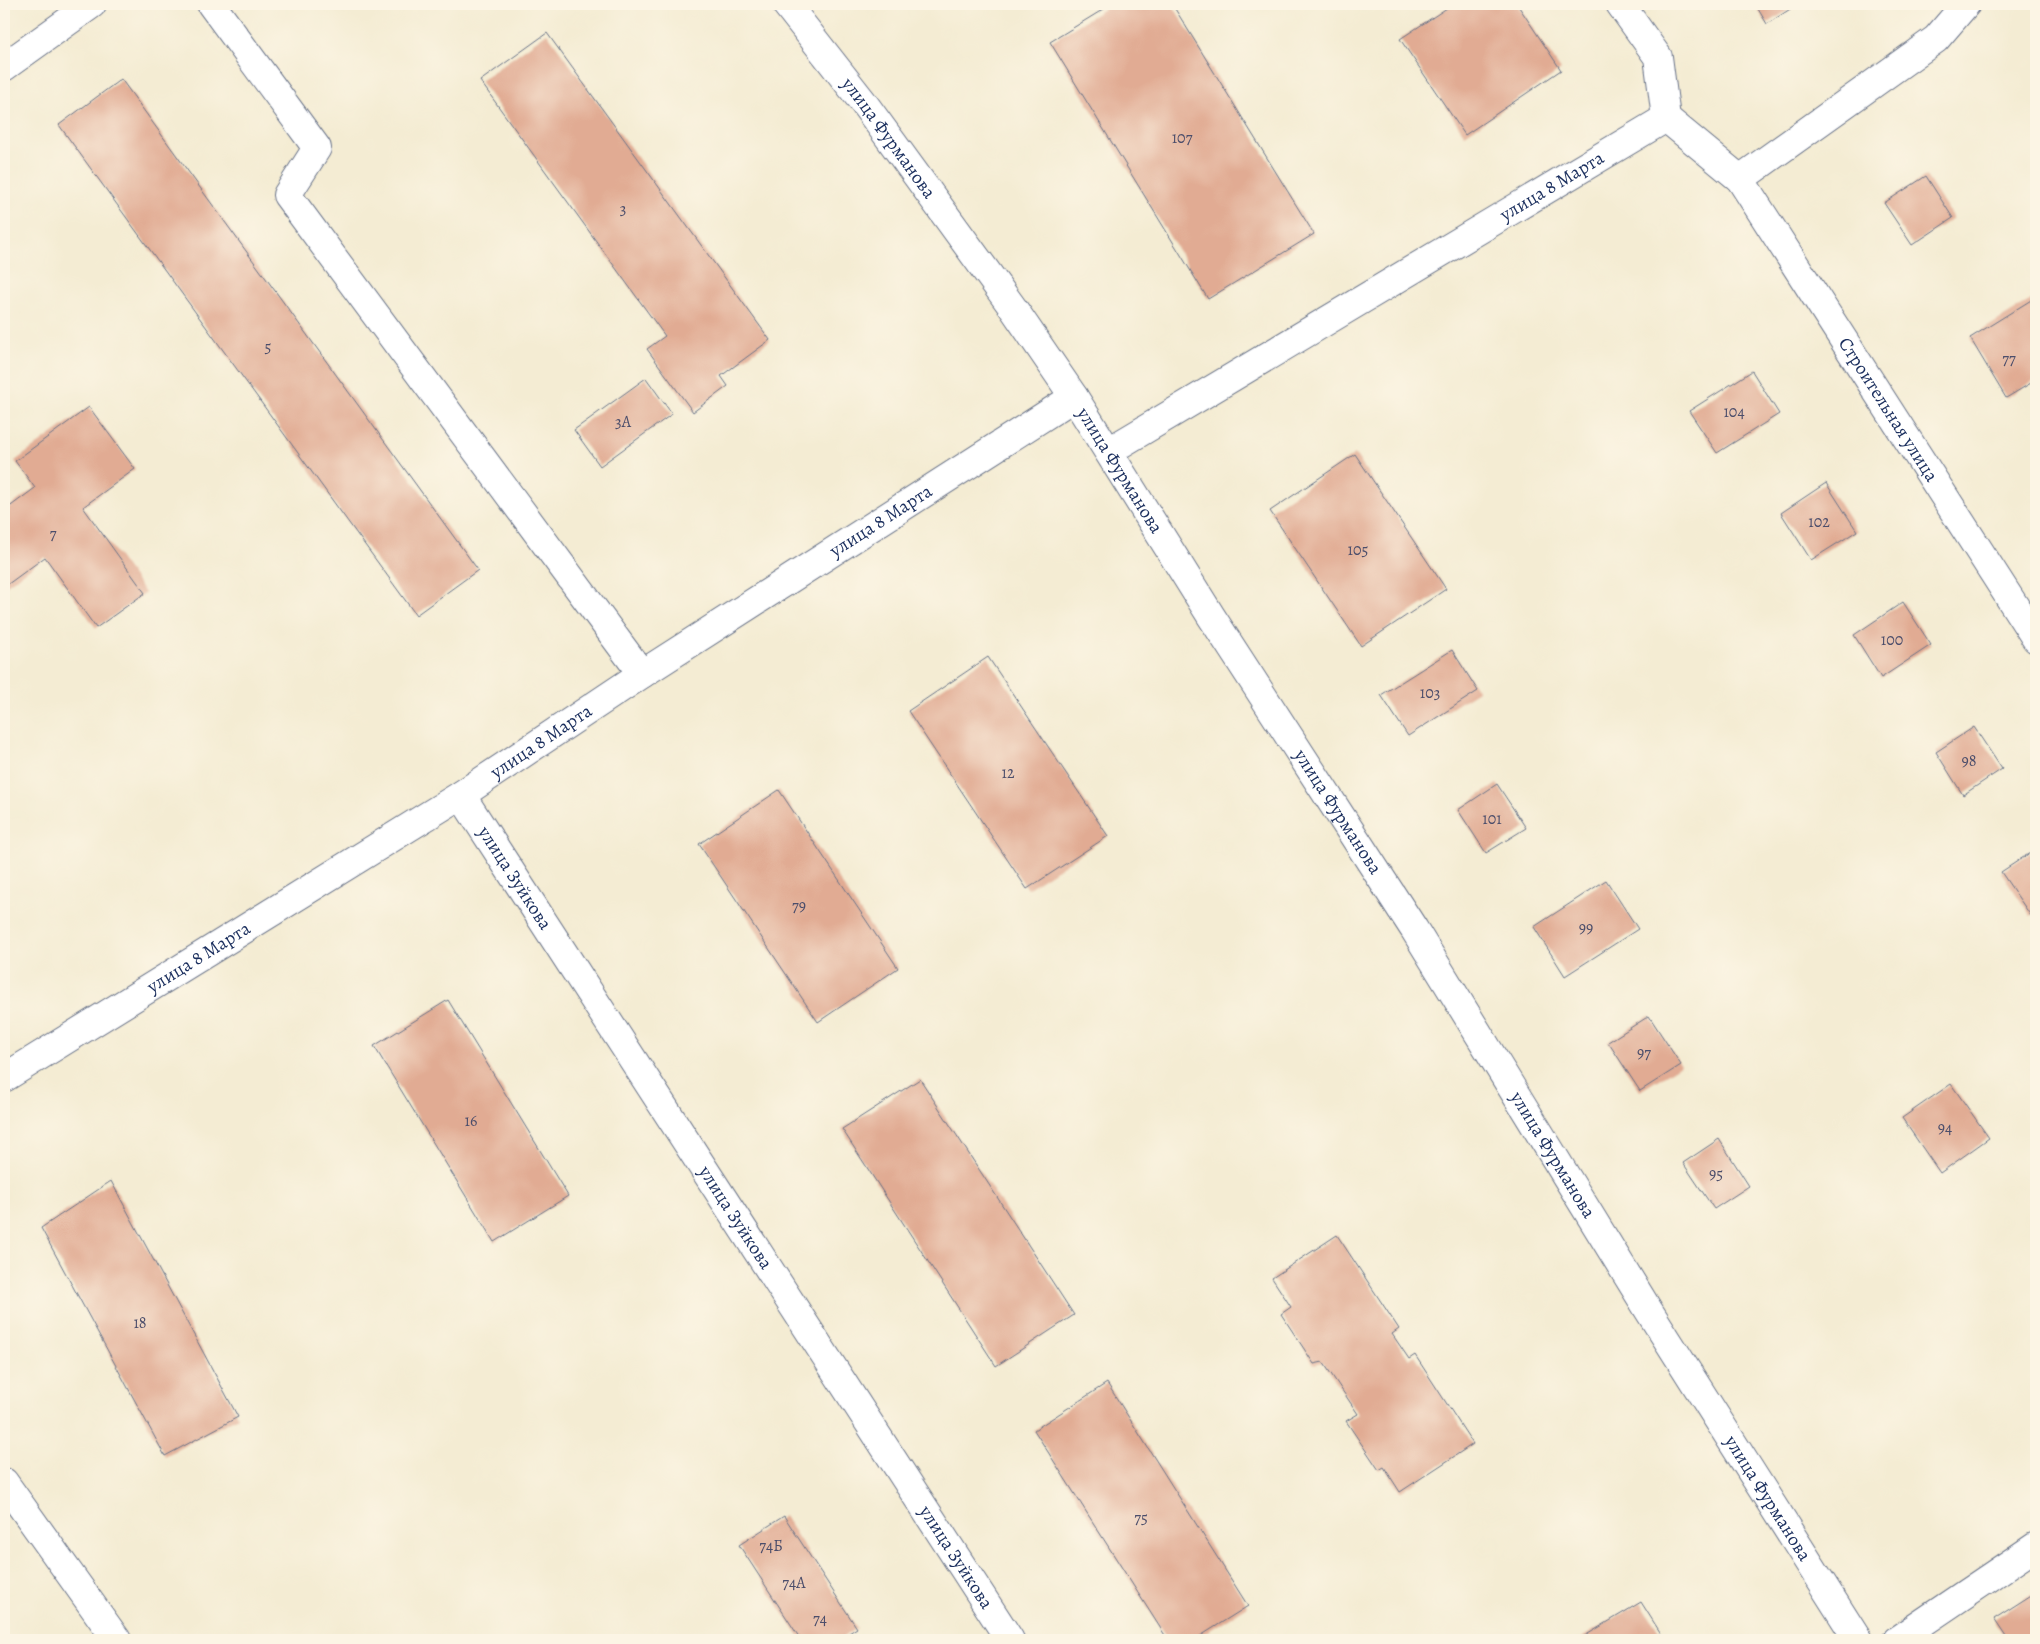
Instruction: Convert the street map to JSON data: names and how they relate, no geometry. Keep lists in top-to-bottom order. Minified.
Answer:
{"streets":{"street":["улица Фурманова","улица 8 Марта","Строительная улица","улица Зуйкова"]},"crossings":[["улица Фурманова","улица 8 Марта"],["улица 8 Марта","улица Зуйкова"]],"house_numbers":["107","3","5","77","104","3А","102","7","105","100","103","98","12","101","79","99","97","16","94","95","18","75","74Б","74А","74"]}
